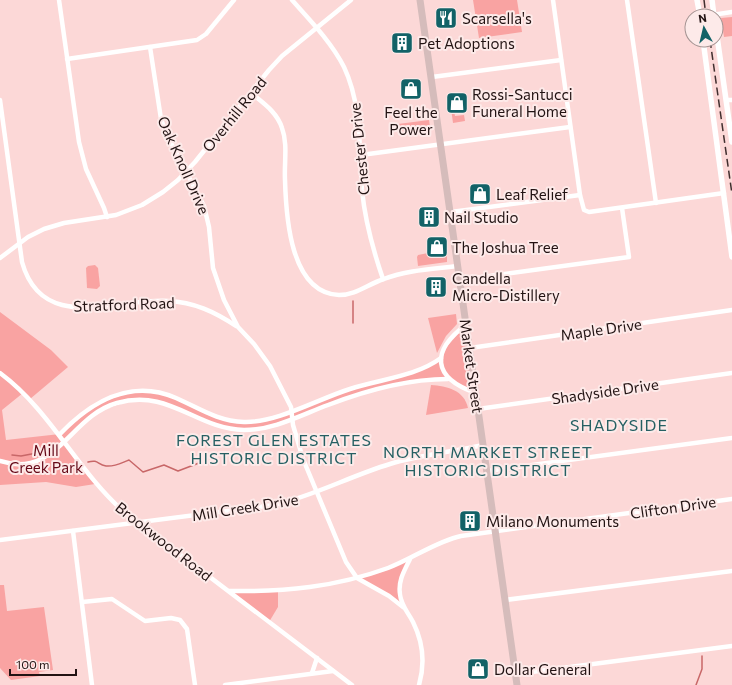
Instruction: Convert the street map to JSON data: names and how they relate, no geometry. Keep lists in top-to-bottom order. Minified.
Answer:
{"streets":{"main road":["Market Street"],"street":["Overhill Road","Chester Drive","Oak Knoll Drive","Stratford Road","Maple Drive","Shadyside Drive","Mill Creek Drive","Clifton Drive","Brookwood Road"]},"crossings":[["Overhill Road","Chester Drive"],["Overhill Road","Oak Knoll Drive"],["Overhill Road","Stratford Road"],["Oak Knoll Drive","Stratford Road"],["Oak Knoll Drive","Mill Creek Drive"],["Oak Knoll Drive","Clifton Drive"],["Maple Drive","Market Street"],["Market Street","Shadyside Drive"],["Market Street","Mill Creek Drive"],["Market Street","Clifton Drive"],["Mill Creek Drive","Brookwood Road"],["Clifton Drive","Brookwood Road"]],"districts":["SHADYSIDE","FOREST GLEN ESTATES HISTORIC DISTRICT","NORTH MARKET STREET HISTORIC DISTRICT"],"parks":["Mill Creek Park"],"places":{"restaurant":["Scarsella's"],"building":["Pet Adoptions","Nail Studio","Candella Micro-Distillery","Milano Monuments"],"shop":["Feel the Power","Rossi-Santucci Funeral Home","Leaf Relief","The Joshua Tree","Dollar General"]},"scale_bar":"100 m","north":"top"}
